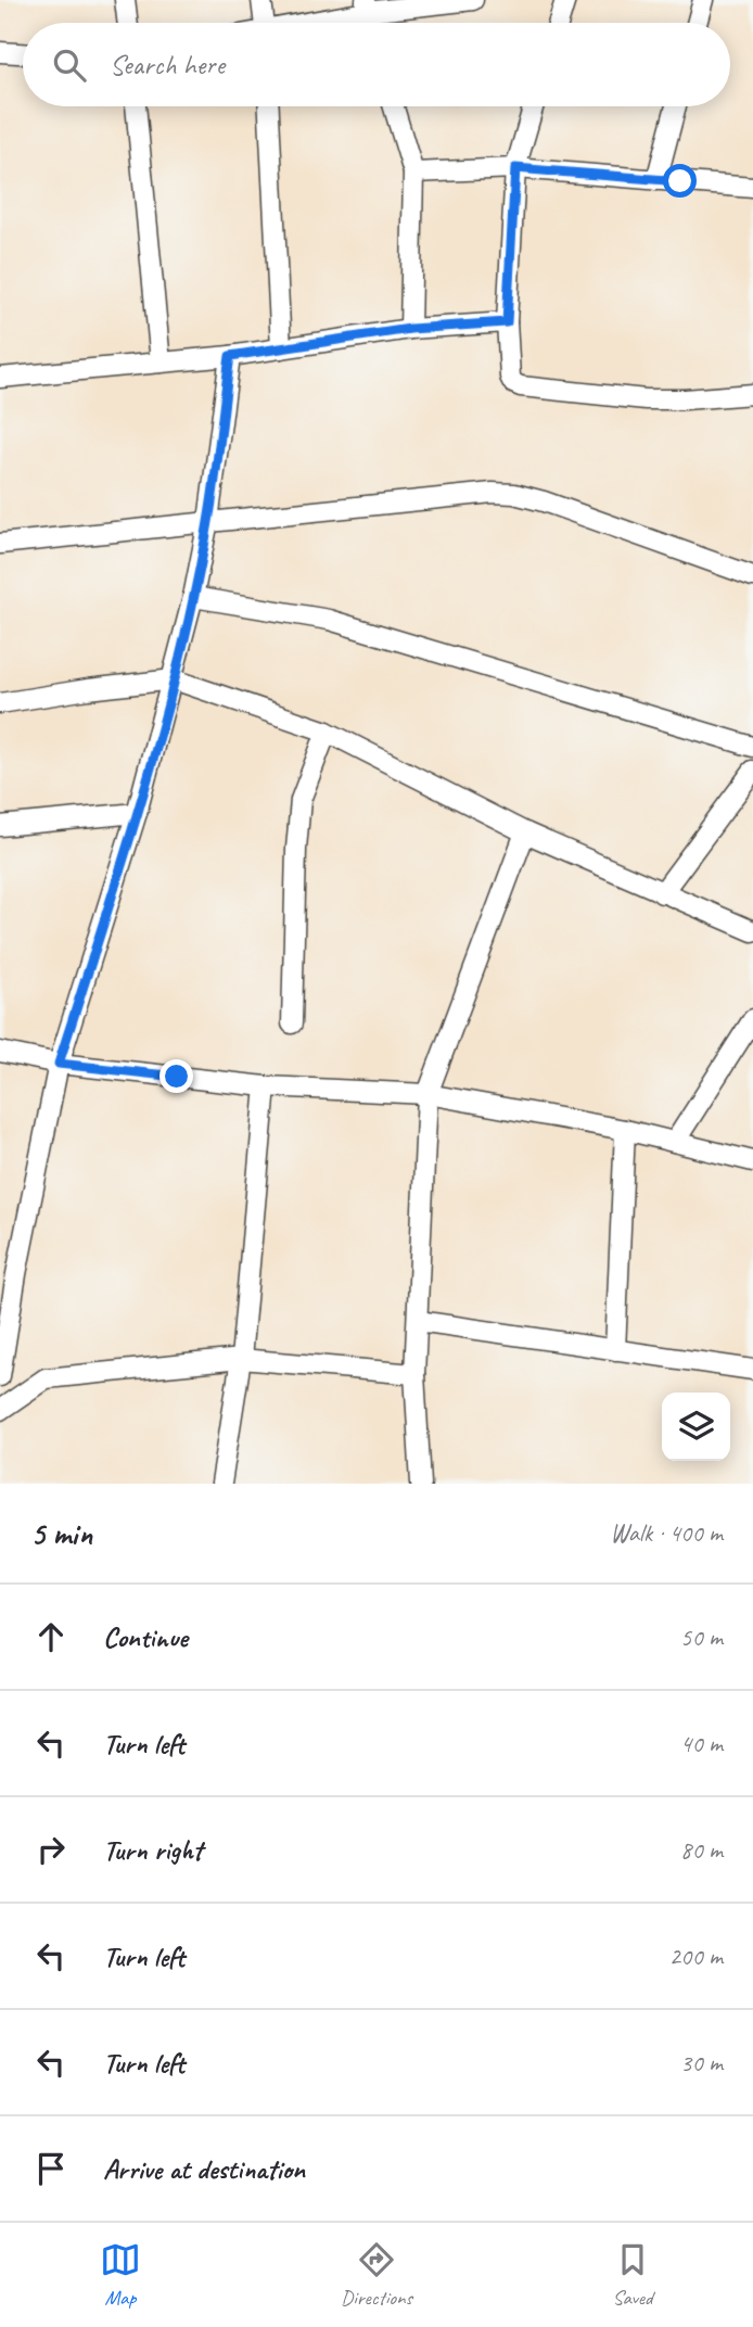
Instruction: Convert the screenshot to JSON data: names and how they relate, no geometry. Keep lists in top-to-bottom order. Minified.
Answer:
{"page":{"search":"Search here","heading":["5 min","Walk · 400 m"],"list":[["Continue","50 m"],["Turn left","40 m"],["Turn right","80 m"],["Turn left","200 m"],["Turn left","30 m"],"Arrive at destination"],"nav":["Map","Directions","Saved"]}}
